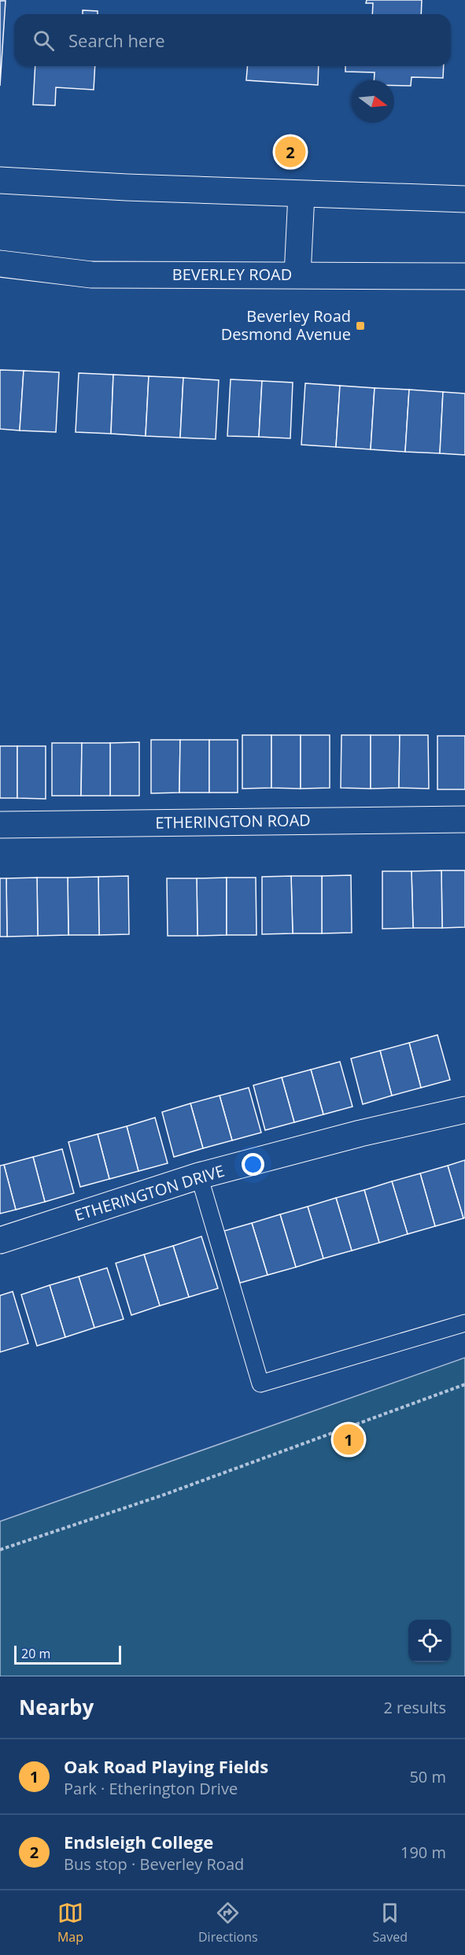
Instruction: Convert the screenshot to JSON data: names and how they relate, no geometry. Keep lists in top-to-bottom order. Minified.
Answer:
{"streets":{"main road":["BEVERLEY ROAD","ETHERINGTON ROAD","ETHERINGTON DRIVE"]},"places":{"transit":["Beverley Road Desmond Avenue"]},"scale_bar":"20 m","north":"right","page":{"search":"Search here","pins":["2","1"],"scale":"20 m","heading":["Nearby","2 results"],"list":[{"mark":"1","name":"Oak Road Playing Fields","note":"Park · Etherington Drive","value":"50 m"},{"mark":"2","name":"Endsleigh College","note":"Bus stop · Beverley Road","value":"190 m"}],"nav":["Map","Directions","Saved"]}}
